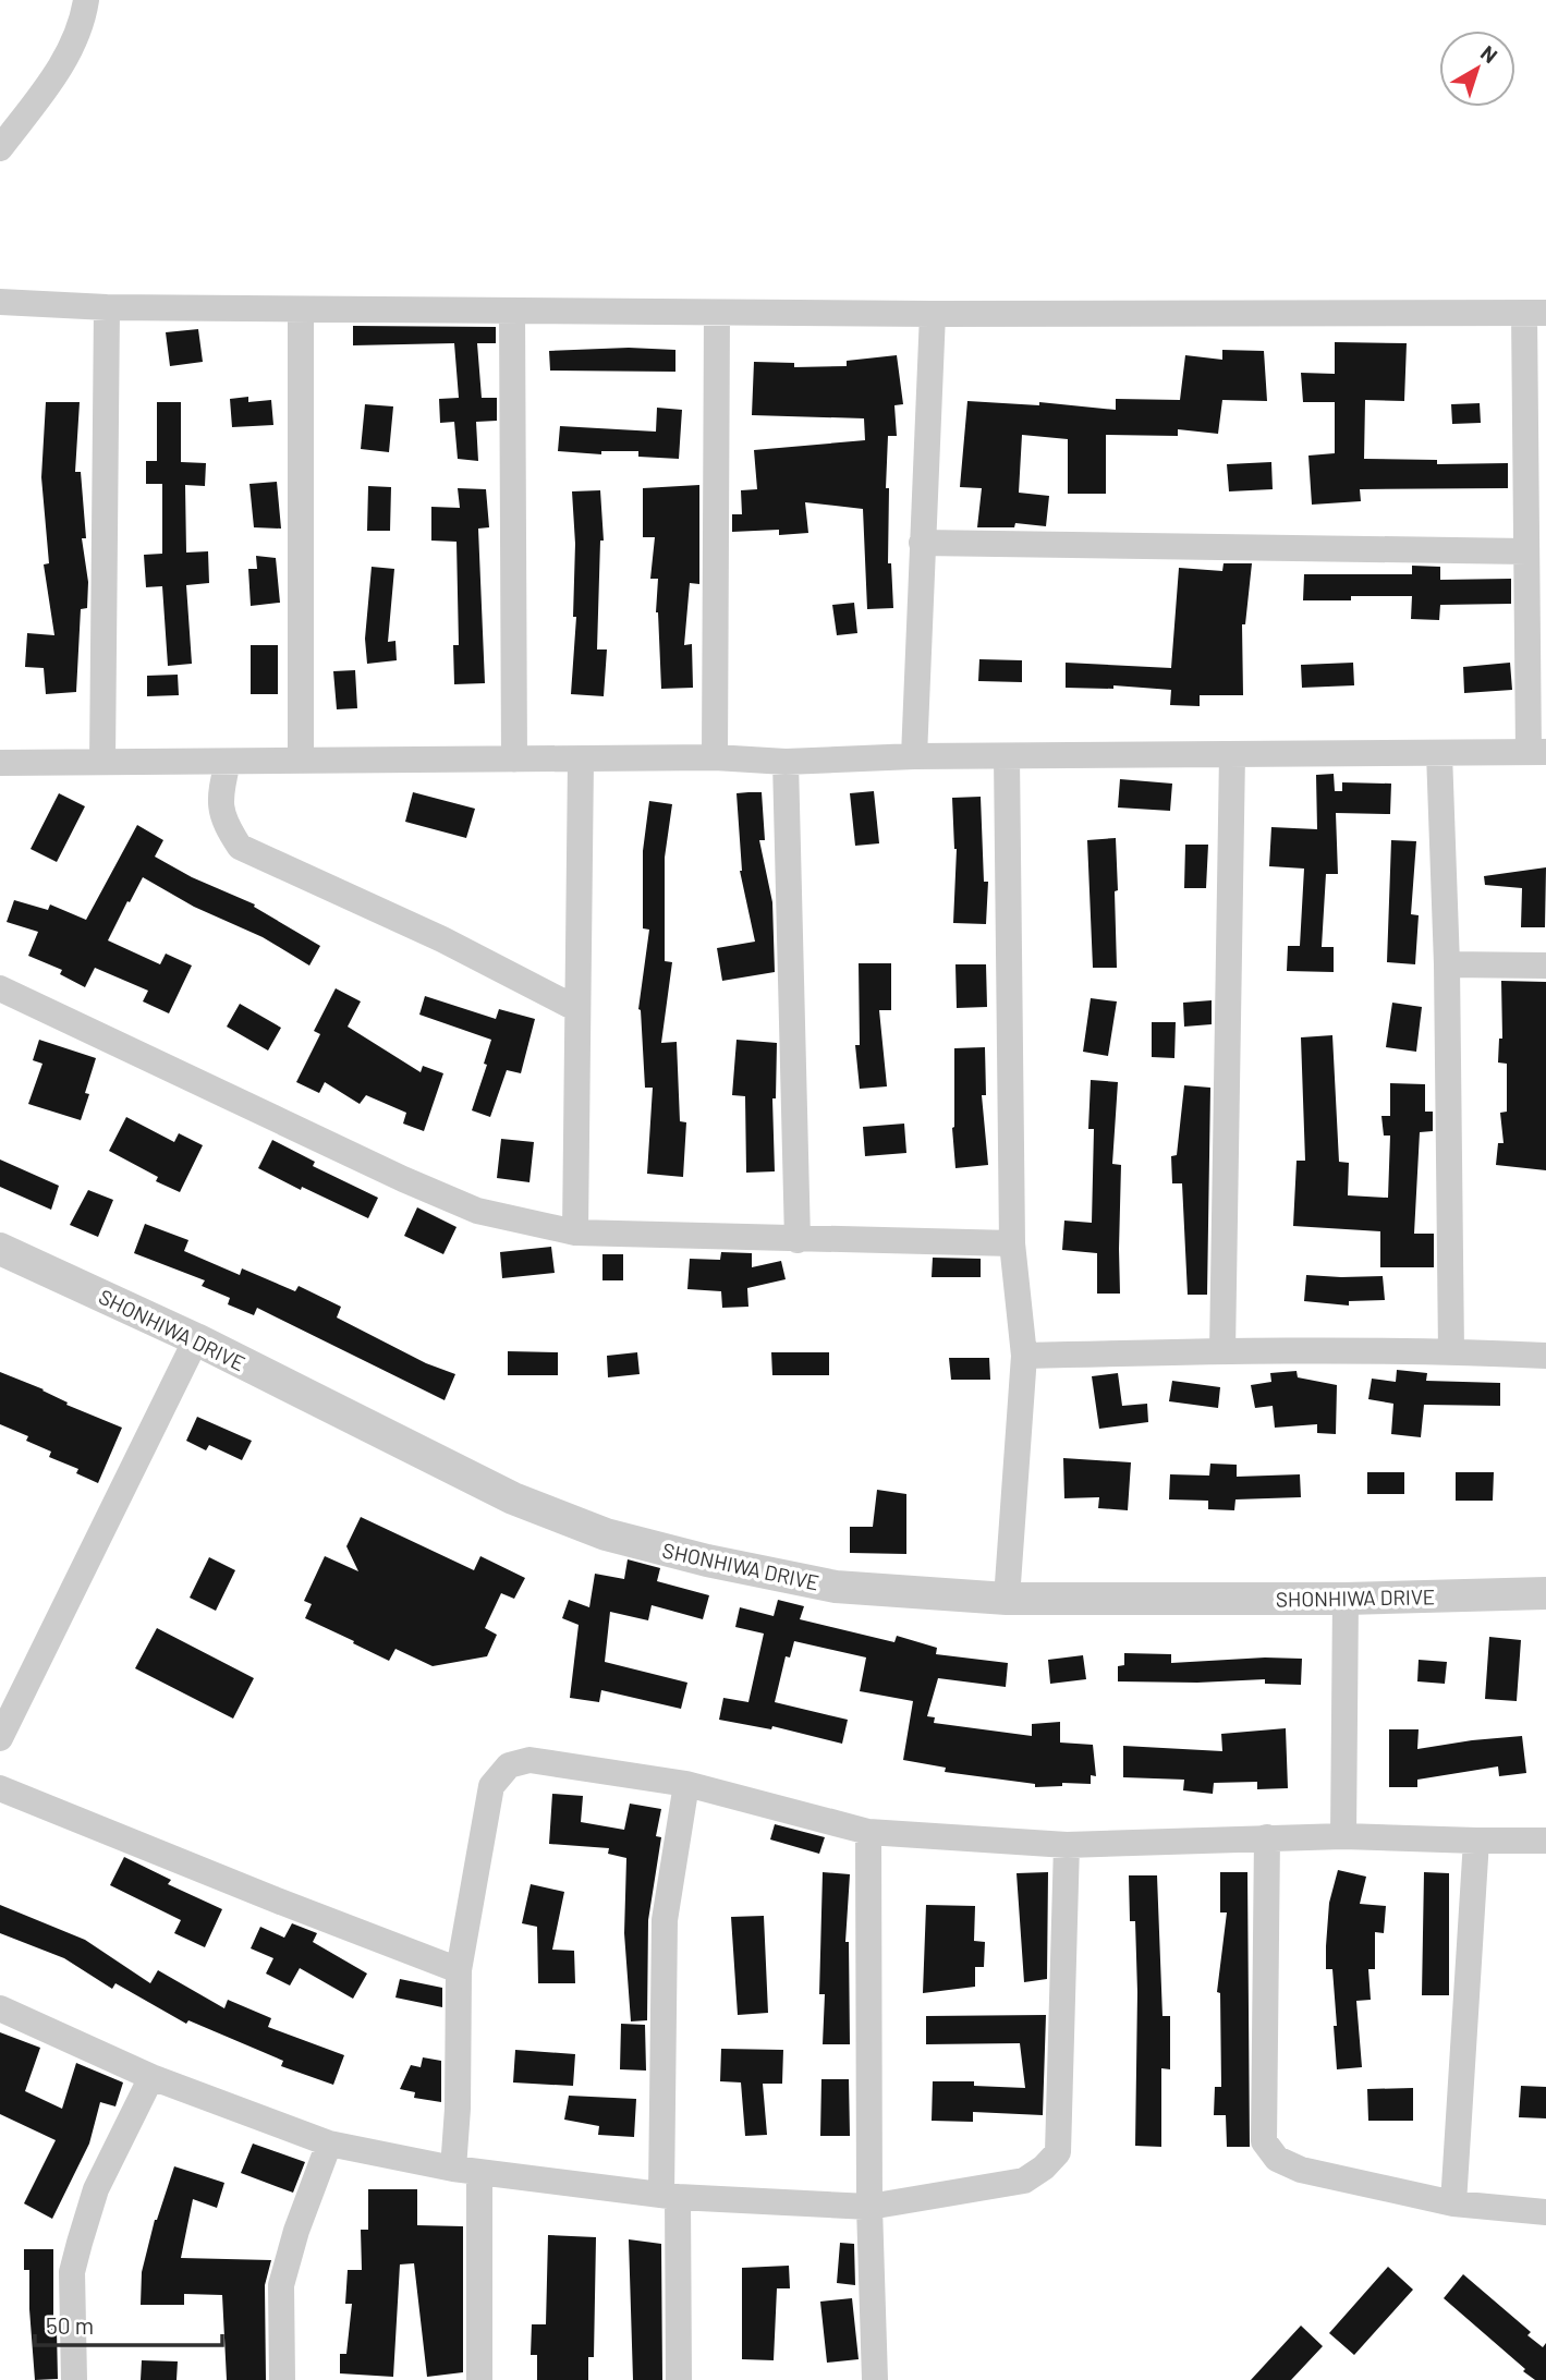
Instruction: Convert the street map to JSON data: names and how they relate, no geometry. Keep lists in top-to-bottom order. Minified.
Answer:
{"streets":{"street":["SHONHIWA DRIVE"]},"scale_bar":"50 m","north":"top right"}
